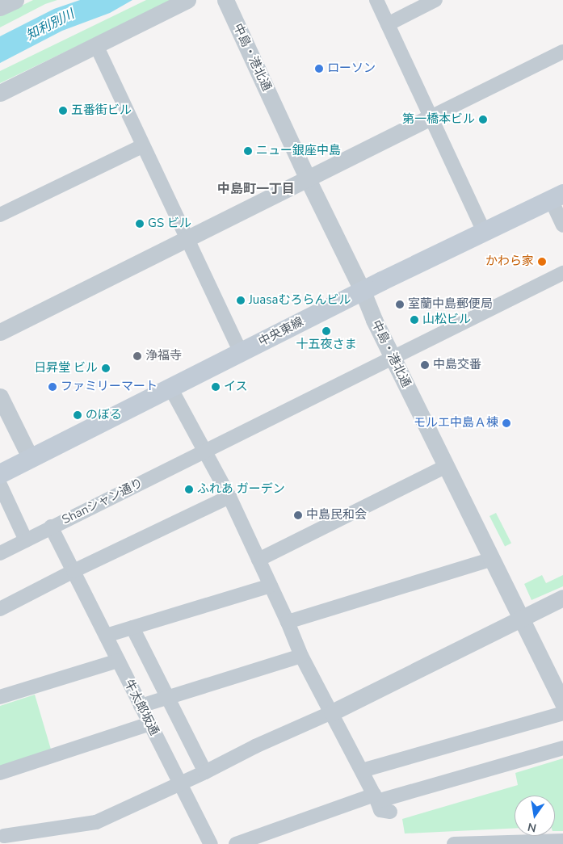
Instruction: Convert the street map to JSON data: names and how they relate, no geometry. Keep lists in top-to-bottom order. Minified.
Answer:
{"streets":{"main road":["中央東線"],"street":["中島・港北通","Shanシャン通り","牛太郎坂通"]},"crossings":[["中島・港北通","中央東線"],["中島・港北通","Shanシャン通り"],["Shanシャン通り","牛太郎坂通"]],"districts":["中島町一丁目"],"water":["知利別川"],"places":["ローソン","五番街ビル","第一橋本ビル","ニュー銀座中島","GS ビル","かわら家","Juasaむろらんビル","室蘭中島郵便局","山松ビル","十五夜さま","浄福寺","中島交番","日昇堂 ビル","ファミリーマート","イス","のぼる","モルエ中島Ａ棟","ふれあ ガーデン","中島民和会"],"north":"bottom"}
